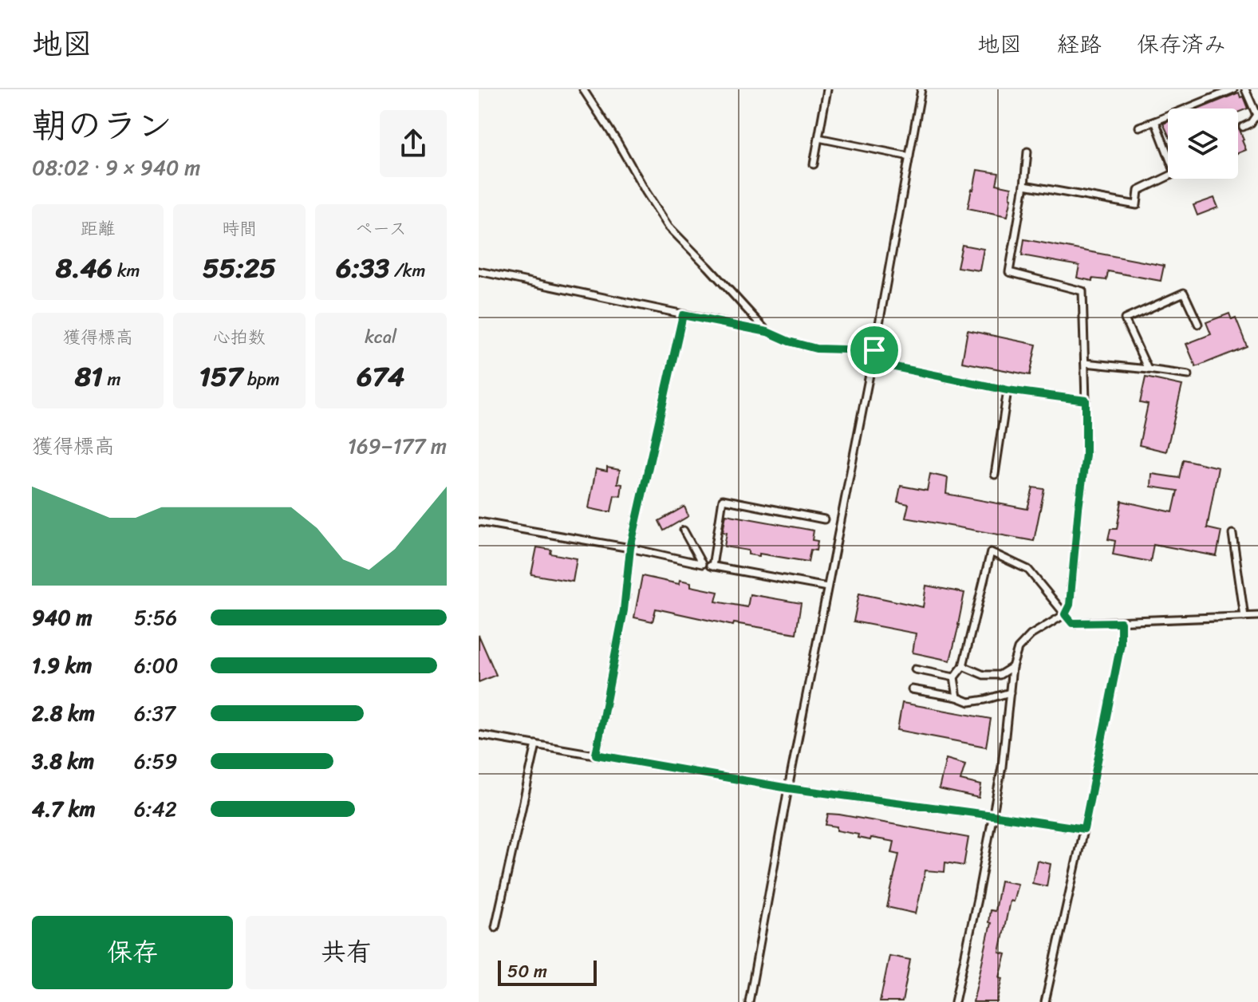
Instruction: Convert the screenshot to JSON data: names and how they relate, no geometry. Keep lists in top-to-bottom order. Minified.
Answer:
{"scale_bar":"50 m","page":{"header":"地図","nav":["地図","経路","保存済み"],"heading":["朝のラン","08:02 · 9 × 940 m"],"stats":[["距離","8.46 km"],["時間","55:25"],["ペース","6:33 /km"],["獲得標高","81 m"],["心拍数","157 bpm"],["kcal","674"]],"chart":["獲得標高","169–177 m"],"list":[{"name":"940 m","note":"5:56"},{"name":"1.9 km","note":"6:00"},{"name":"2.8 km","note":"6:37"},{"name":"3.8 km","note":"6:59"},{"name":"4.7 km","note":"6:42"}],"buttons":["保存","共有"],"scale":"50 m"}}
